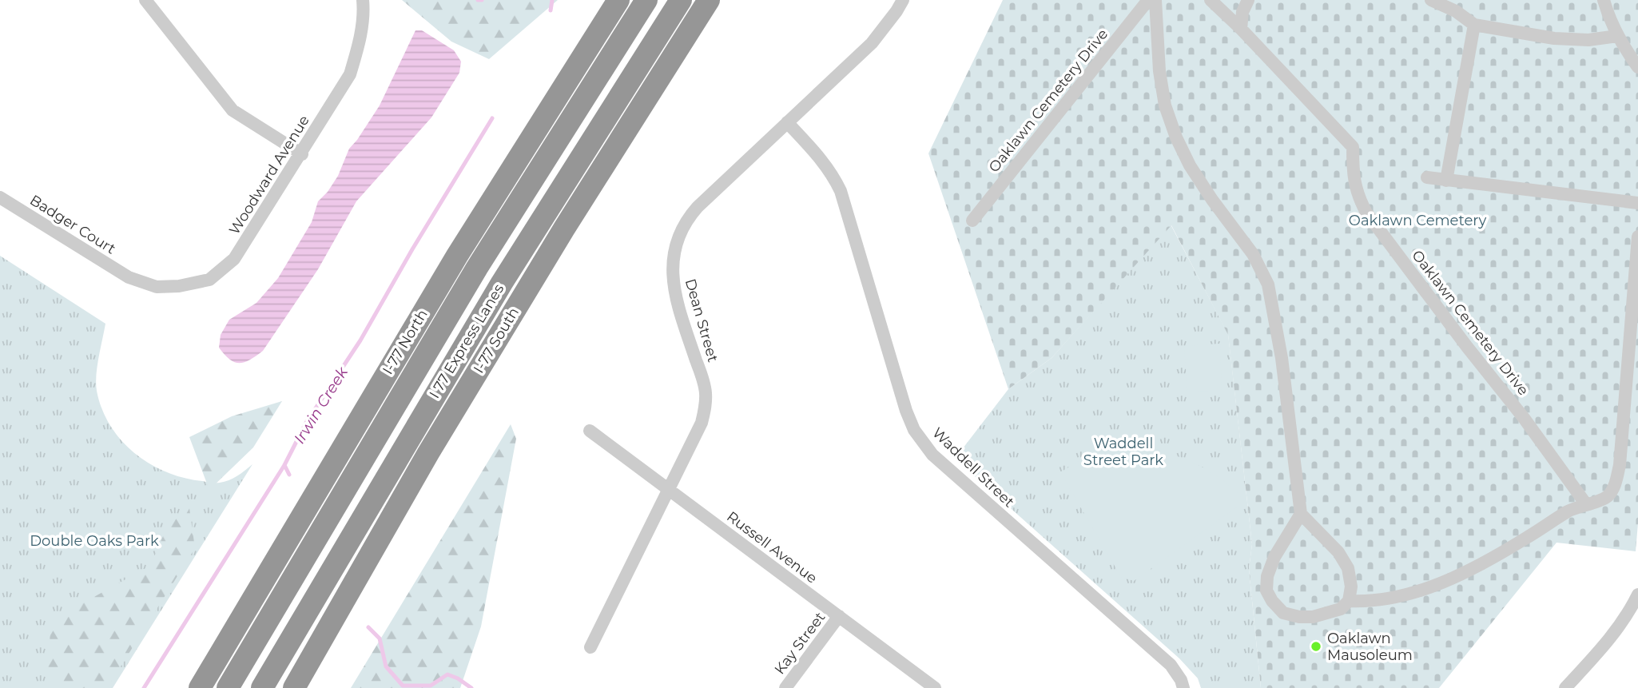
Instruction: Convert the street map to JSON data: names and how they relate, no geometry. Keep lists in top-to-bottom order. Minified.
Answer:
{"streets":{"highway":["I-77 South","I 77 Express Lanes","I-77 North"],"street":["Oaklawn Cemetery Drive","Woodward Avenue","Badger Court","Dean Street","Waddell Street","Russell Avenue","Kay Street"]},"crossings":[["Woodward Avenue","Badger Court"],["Dean Street","Waddell Street"],["Dean Street","Russell Avenue"],["Russell Avenue","Kay Street"]],"water":["Irwin Creek"],"parks":["Oaklawn Cemetery","Waddell Street Park","Double Oaks Park"],"places":["Oaklawn Mausoleum"]}
